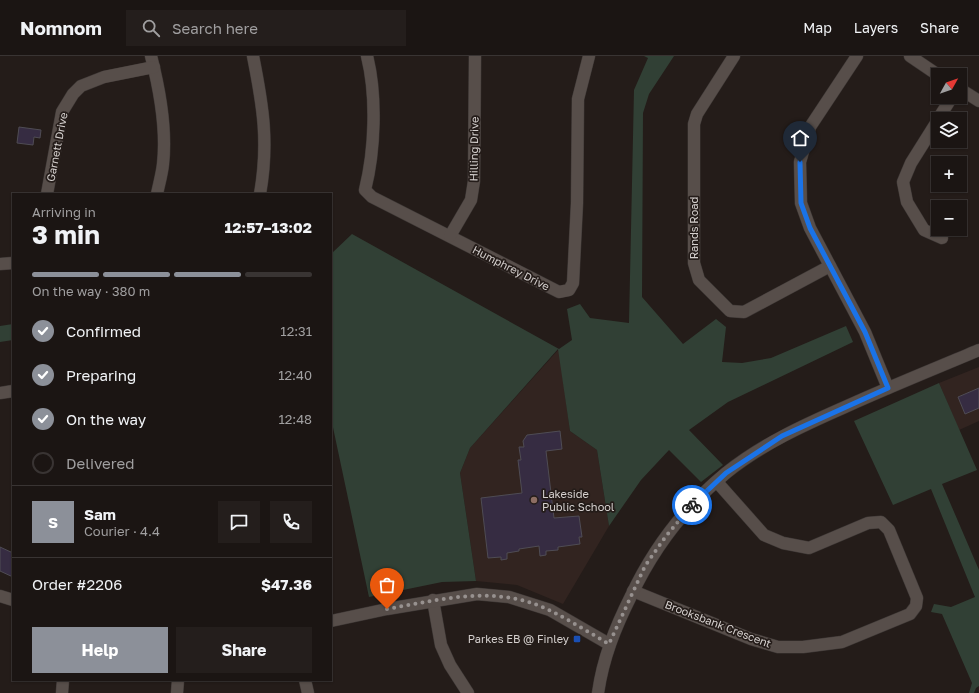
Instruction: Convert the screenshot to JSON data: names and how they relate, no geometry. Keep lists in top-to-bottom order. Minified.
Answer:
{"streets":{"street":["Garnett Drive","Hilling Drive","Rands Road","Humphrey Drive","Brooksbank Crescent"]},"crossings":[["Hilling Drive","Humphrey Drive"]],"places":{"other":["Lakeside Public School"],"transit":["Parkes EB @ Finley"]},"north":"top right","page":{"header":"Nomnom","search":"Search here","nav":["Map","Layers","Share"],"map_buttons":["+","−"],"heading":["3 min","Arriving in","12:57–13:02"],"panel":["Sam","Courier · 4.4","Order #2206","$47.36"],"bar":"On the way · 380 m","list":[["Confirmed","12:31"],["Preparing","12:40"],["On the way","12:48"],"Delivered"],"round":"S","buttons":["Help","Share"]}}
